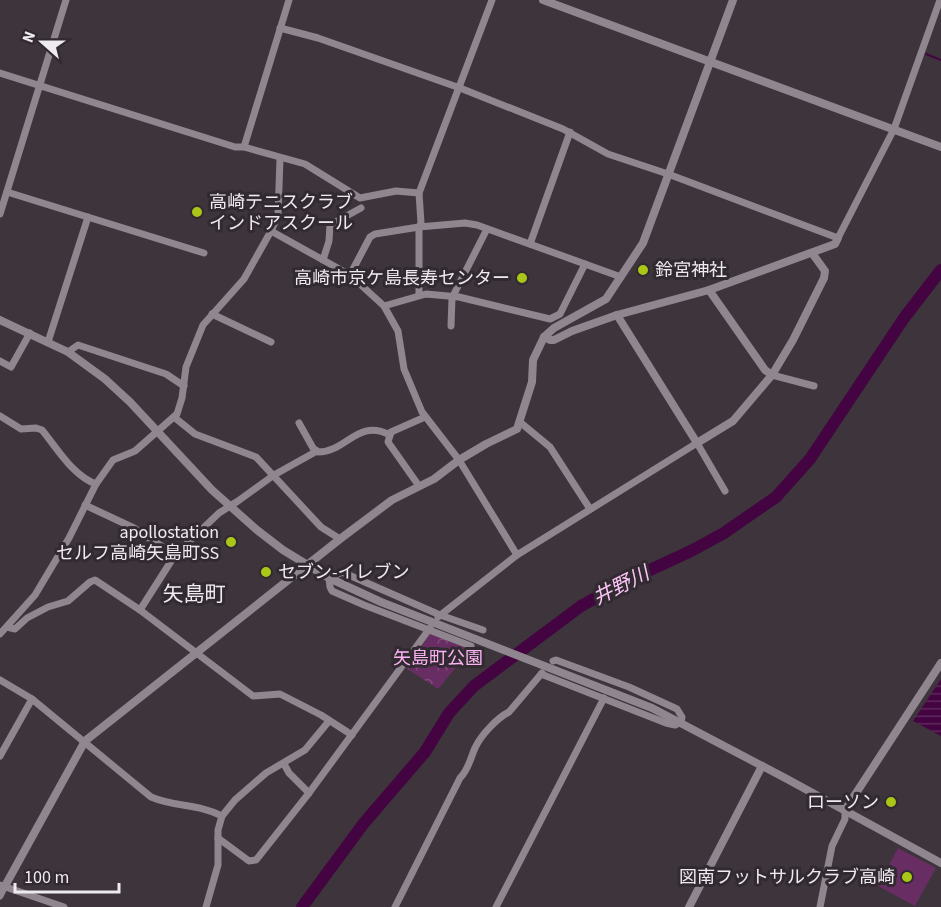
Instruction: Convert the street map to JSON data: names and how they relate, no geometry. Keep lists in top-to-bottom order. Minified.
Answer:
{"districts":["矢島町"],"water":["井野川"],"parks":["矢島町公園"],"places":["高崎テニスクラブ インドアスクール","鈴宮神社","高崎市京ケ島長寿センター","apollostation セルフ高崎矢島町SS","セブン-イレブン","ローソン","図南フットサルクラブ高崎"],"scale_bar":"100 m","north":"left"}
